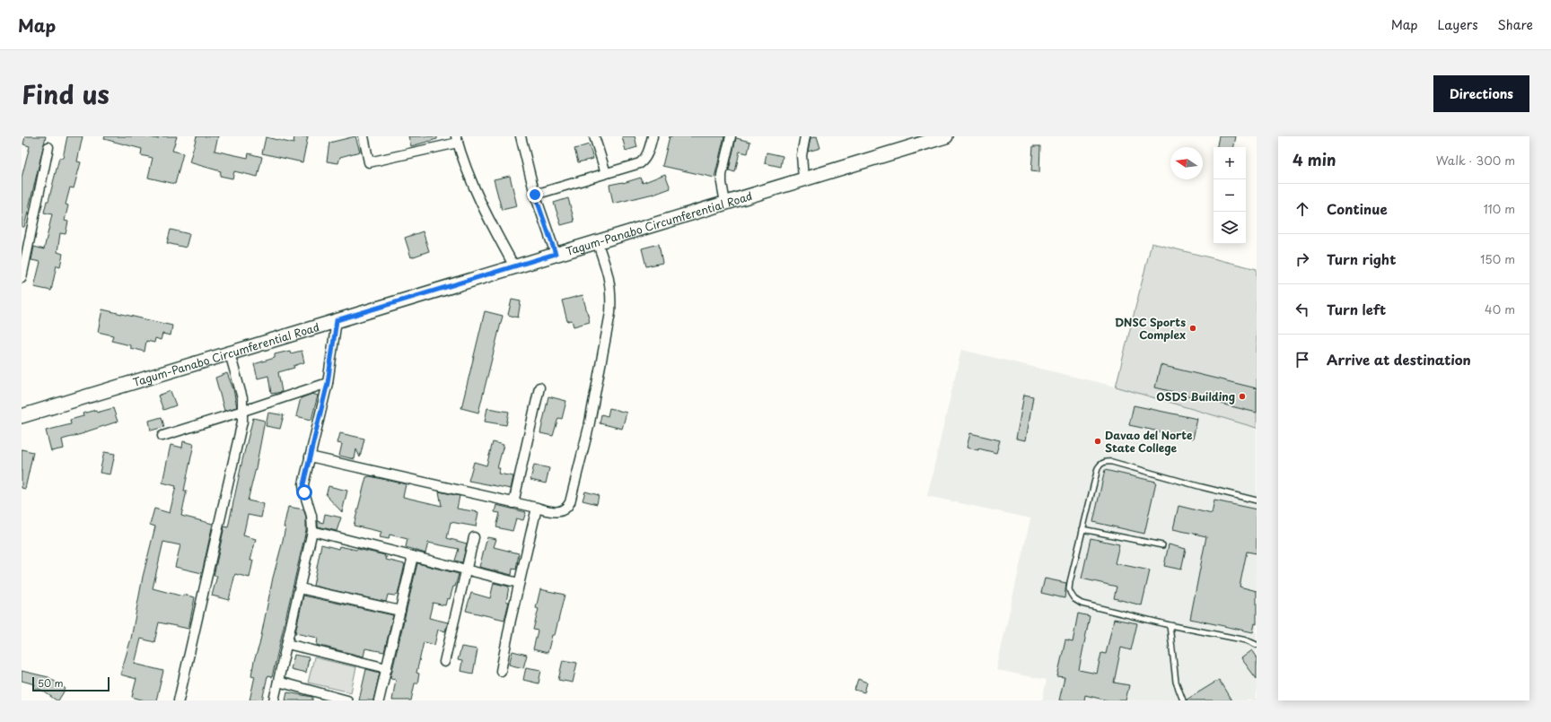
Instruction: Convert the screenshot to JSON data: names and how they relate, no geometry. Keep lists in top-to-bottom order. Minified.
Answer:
{"streets":{"main road":["Tagum-Panabo Circumferential Road"]},"places":["DNSC Sports Complex","OSDS Building","Davao del Norte State College"],"scale_bar":"50 m","north":"left","page":{"header":"Map","nav":["Map","Layers","Share"],"title":"Find us","buttons":"Directions","heading":["4 min","Walk · 300 m"],"map_buttons":["+","−"],"list":[["Continue","110 m"],["Turn right","150 m"],["Turn left","40 m"],"Arrive at destination"],"scale":"50 m"}}
